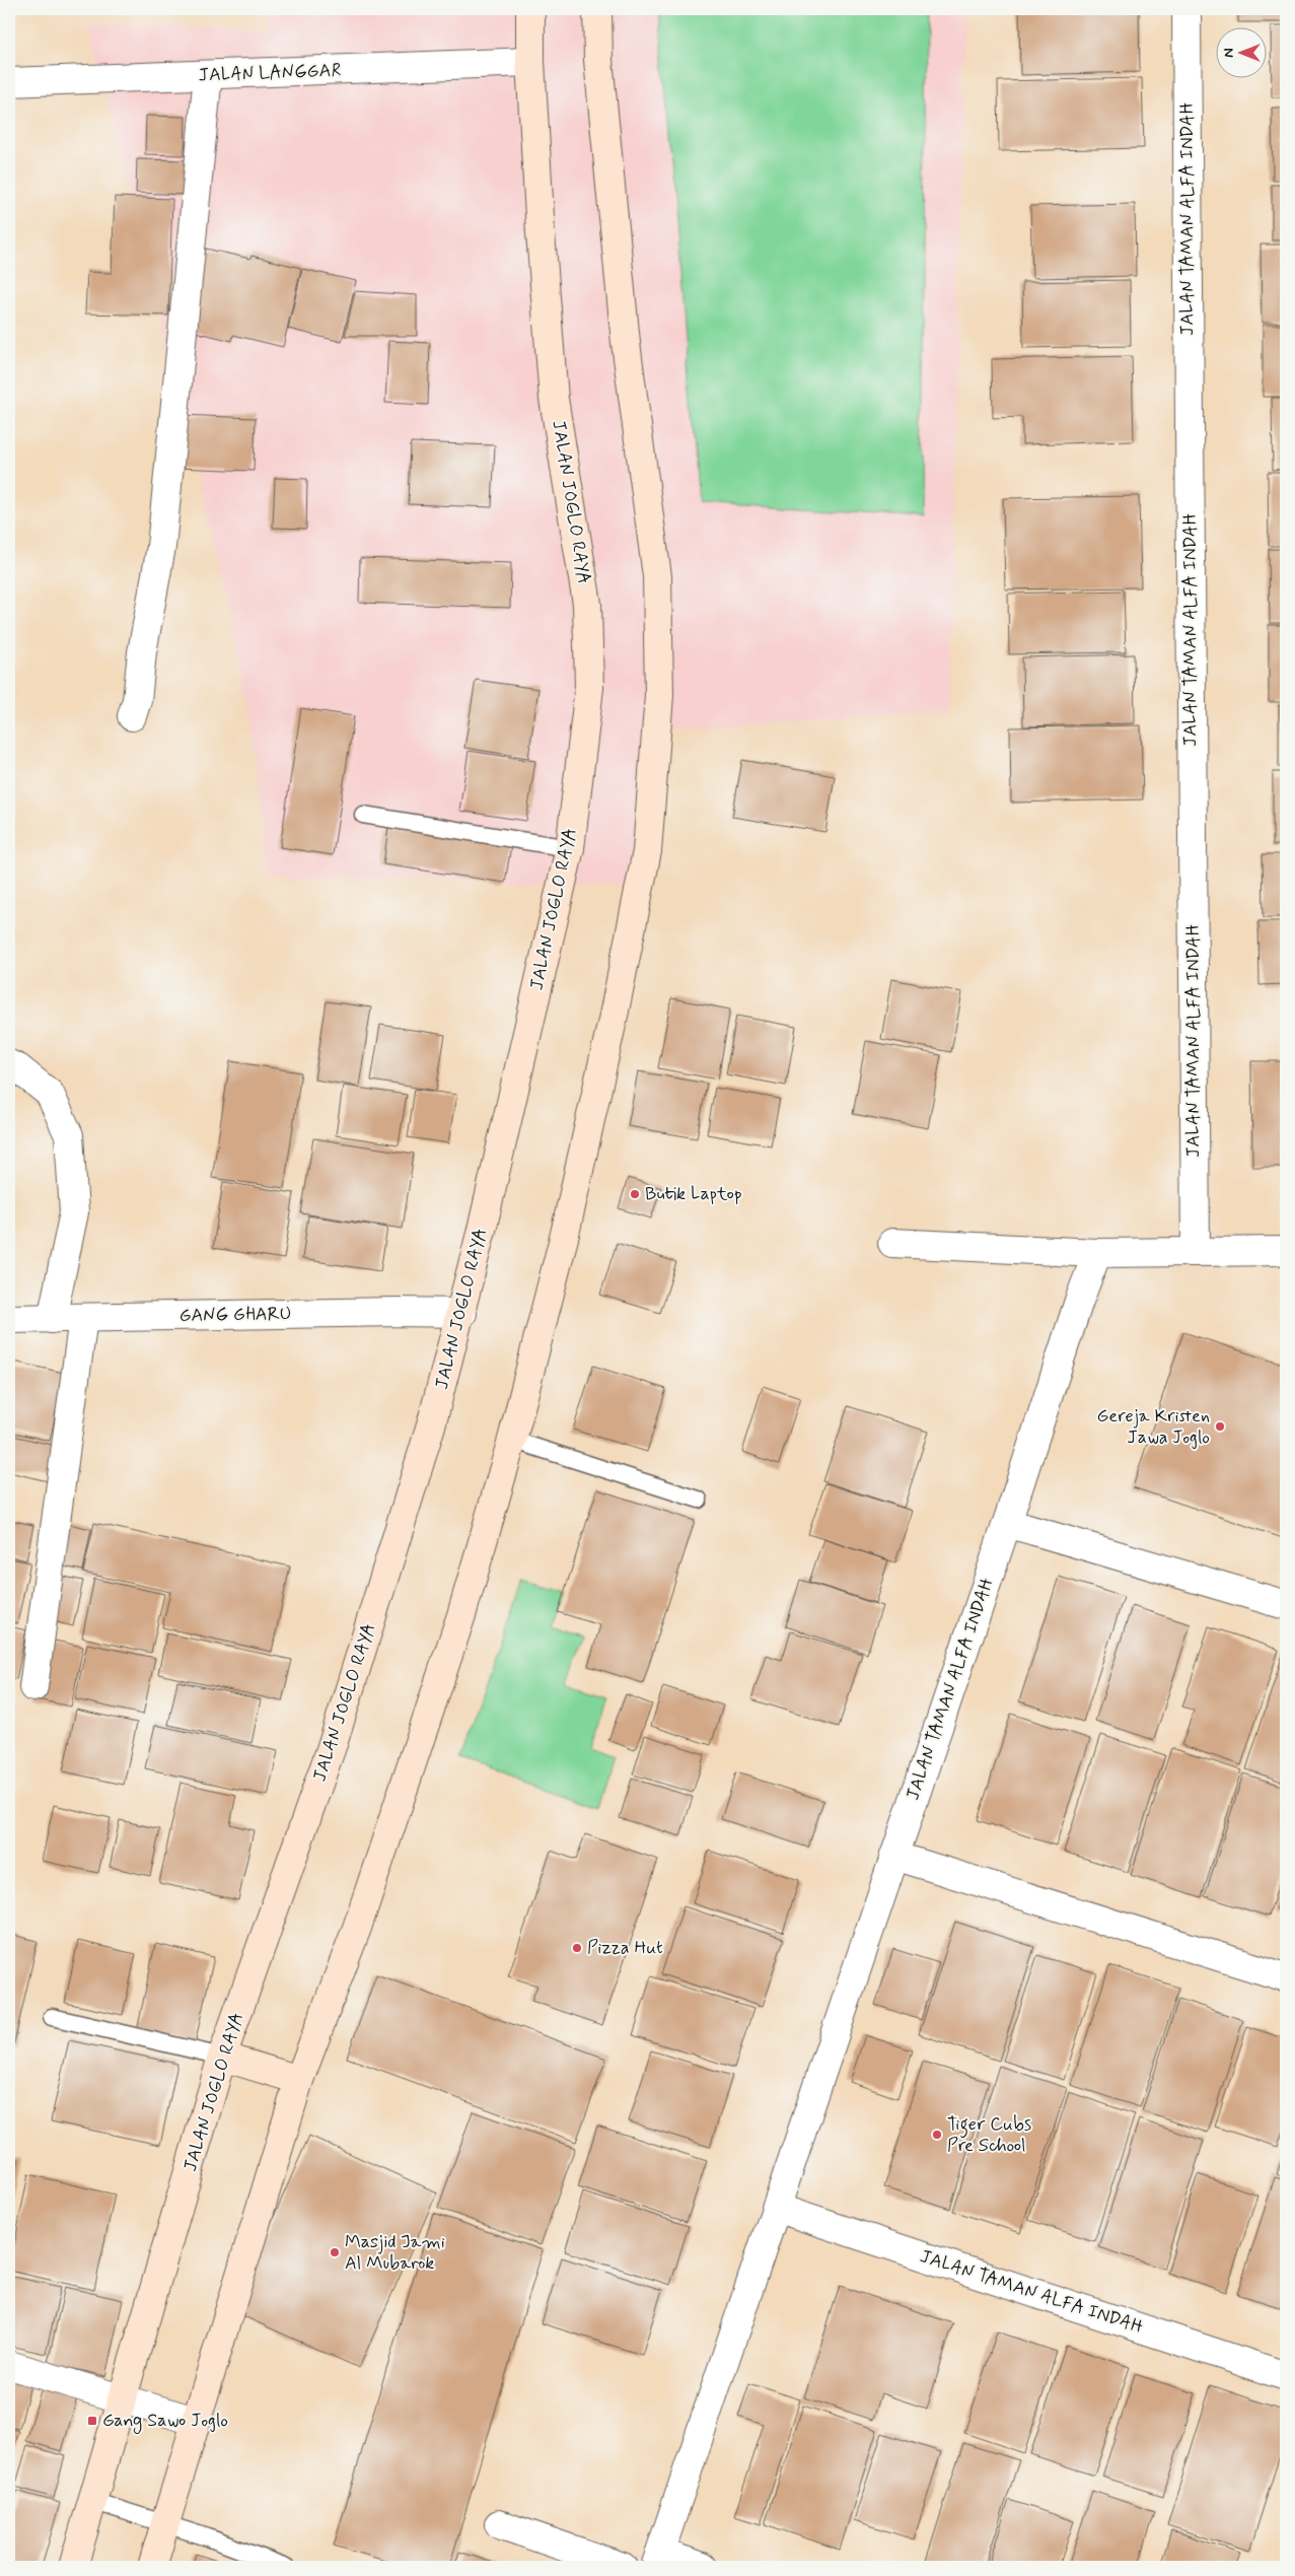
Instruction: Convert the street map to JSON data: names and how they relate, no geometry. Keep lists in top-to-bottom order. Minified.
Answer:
{"streets":{"main road":["JALAN JOGLO RAYA"],"street":["JALAN LANGGAR","JALAN TAMAN ALFA INDAH","GANG GHARU"]},"crossings":[["JALAN LANGGAR","JALAN JOGLO RAYA"],["JALAN JOGLO RAYA","GANG GHARU"]],"places":{"other":["Butik Laptop","Gereja Kristen Jawa Joglo","Pizza Hut","Tiger Cubs Pre School","Masjid Jami Al Mubarok"],"transit":["Gang Sawo Joglo"]},"north":"left"}
